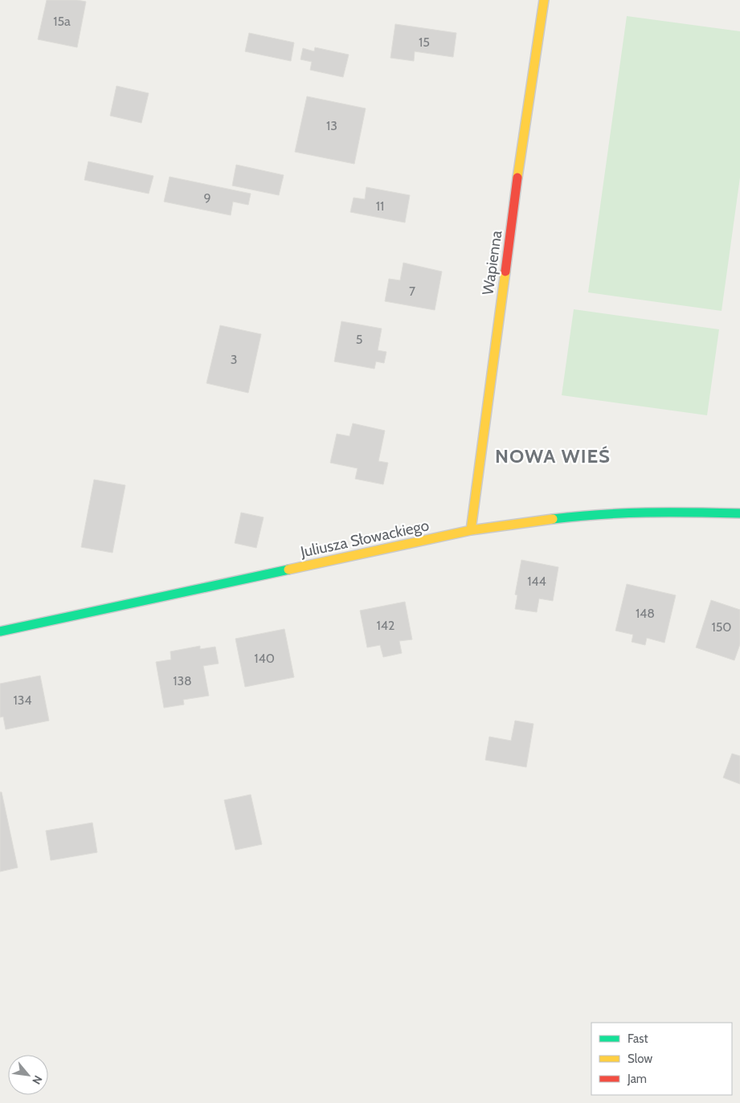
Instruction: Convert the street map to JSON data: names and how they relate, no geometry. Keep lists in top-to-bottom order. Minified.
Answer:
{"streets":{"street":["Wapienna","Juliusza Słowackiego"]},"crossings":[["Wapienna","Juliusza Słowackiego"]],"districts":["NOWA WIEŚ"],"house_numbers":["15a","15","13","9","11","7","5","3","144","148","142","150","140","138","134"],"legend":["Fast","Slow","Jam"],"north":"bottom right"}
